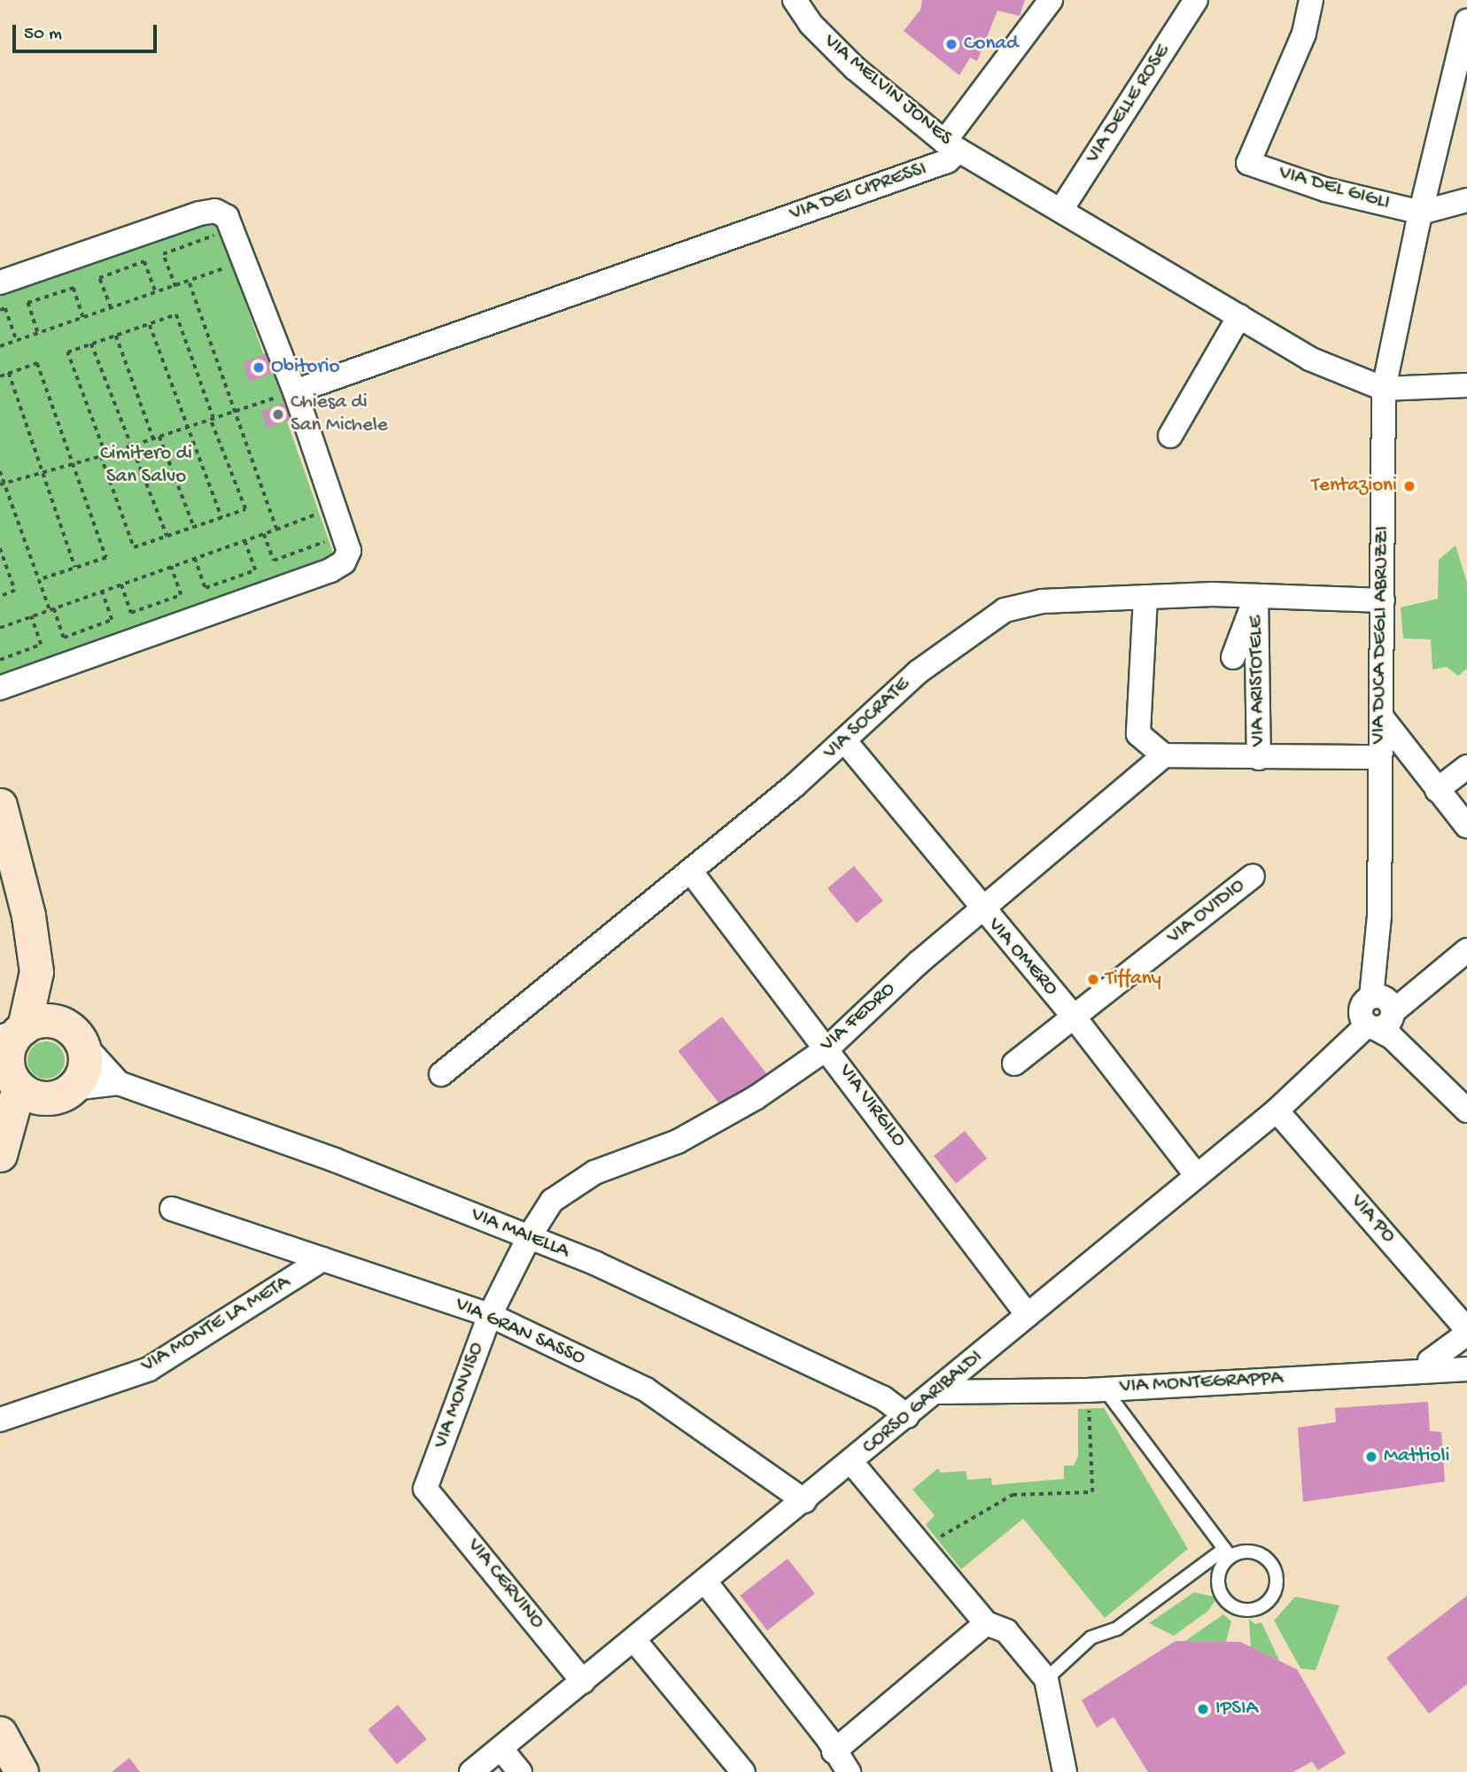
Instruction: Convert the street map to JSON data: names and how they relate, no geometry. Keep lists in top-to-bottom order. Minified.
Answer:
{"streets":{"street":["VIA MELVIN JONES","VIA DELLE ROSE","VIA DEL GIGLI","VIA DEI CIPRESSI","VIA DUCA DEGLI ABRUZZI","VIA ARISTOTELE","VIA SOCRATE","VIA OVIDIO","VIA OMERO","VIA FEDRO","VIA VIRGILO","VIA PO","VIA MAIELLA","VIA MONTE LA META","VIA GRAN SASSO","VIA MONTEGRAPPA","VIA MONVISO","CORSO GARIBALDI","VIA CERVINO"]},"crossings":[["VIA MELVIN JONES","VIA DEI CIPRESSI"],["VIA DEL GIGLI","VIA DUCA DEGLI ABRUZZI"],["VIA DUCA DEGLI ABRUZZI","VIA SOCRATE"],["VIA DUCA DEGLI ABRUZZI","CORSO GARIBALDI"],["VIA ARISTOTELE","VIA SOCRATE"],["VIA SOCRATE","VIA OMERO"],["VIA SOCRATE","VIA VIRGILO"],["VIA OVIDIO","VIA OMERO"],["VIA OMERO","VIA FEDRO"],["VIA OMERO","CORSO GARIBALDI"],["VIA FEDRO","VIA VIRGILO"],["VIA FEDRO","VIA MAIELLA"],["VIA FEDRO","VIA MONVISO"],["VIA VIRGILO","CORSO GARIBALDI"],["VIA PO","CORSO GARIBALDI"],["VIA MAIELLA","VIA MONVISO"],["VIA MAIELLA","CORSO GARIBALDI"],["VIA MONTE LA META","VIA GRAN SASSO"],["VIA GRAN SASSO","VIA MONVISO"],["VIA GRAN SASSO","CORSO GARIBALDI"],["VIA MONTEGRAPPA","CORSO GARIBALDI"],["VIA MONVISO","VIA CERVINO"],["CORSO GARIBALDI","VIA CERVINO"]],"parks":["Cimitero di San Salvo"],"places":["Conad","Obitorio","Chiesa di San Michele","Tentazioni","Tiffany","Mattioli","IPSIA"],"scale_bar":"50 m"}
